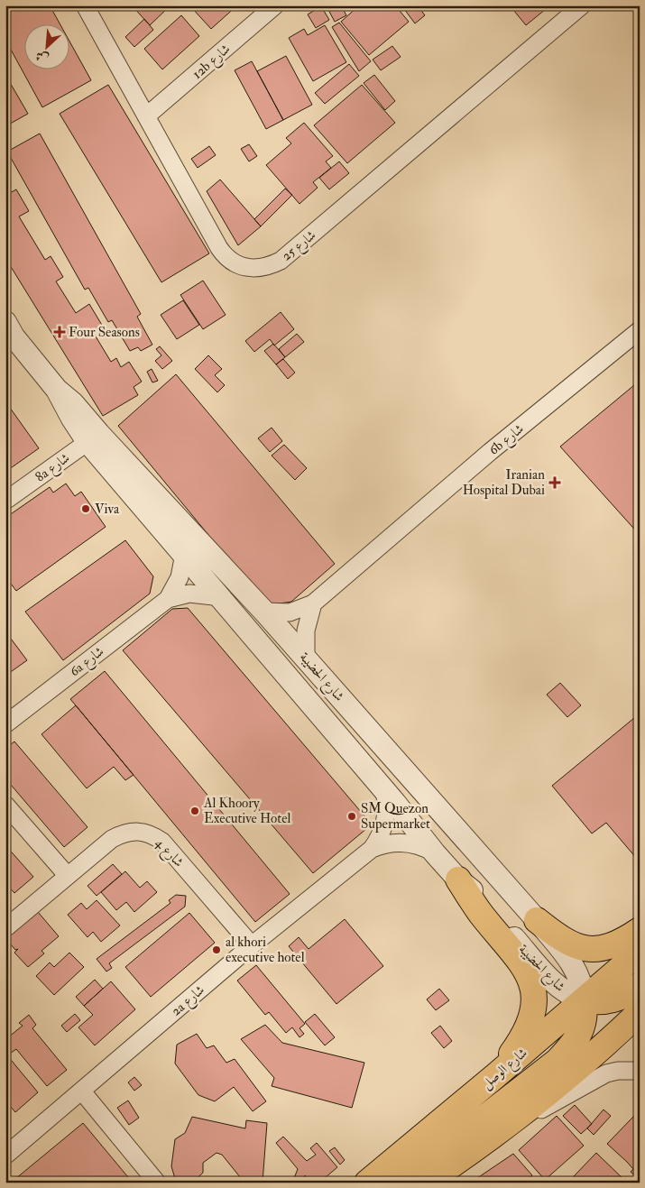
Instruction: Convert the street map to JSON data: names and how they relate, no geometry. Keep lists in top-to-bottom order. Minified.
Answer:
{"streets":{"main road":["شارع الوصل"],"street":["12b شارع","شارع 25","6b شارع","8a شارع","6a شارع","شارع الحضيبة","شارع 4","2a شارع"]},"crossings":[["12b شارع","شارع 25"],["6b شارع","شارع الحضيبة"],["8a شارع","شارع الحضيبة"],["6a شارع","شارع الحضيبة"],["شارع الحضيبة","2a شارع"],["شارع الحضيبة","شارع الوصل"],["شارع 4","2a شارع"]],"places":{"health":["Four Seasons","Iranian Hospital Dubai"],"other":["Viva","Al Khoory Executive Hotel","SM Quezon Supermarket","al khori executive hotel"]},"north":"bottom left"}
